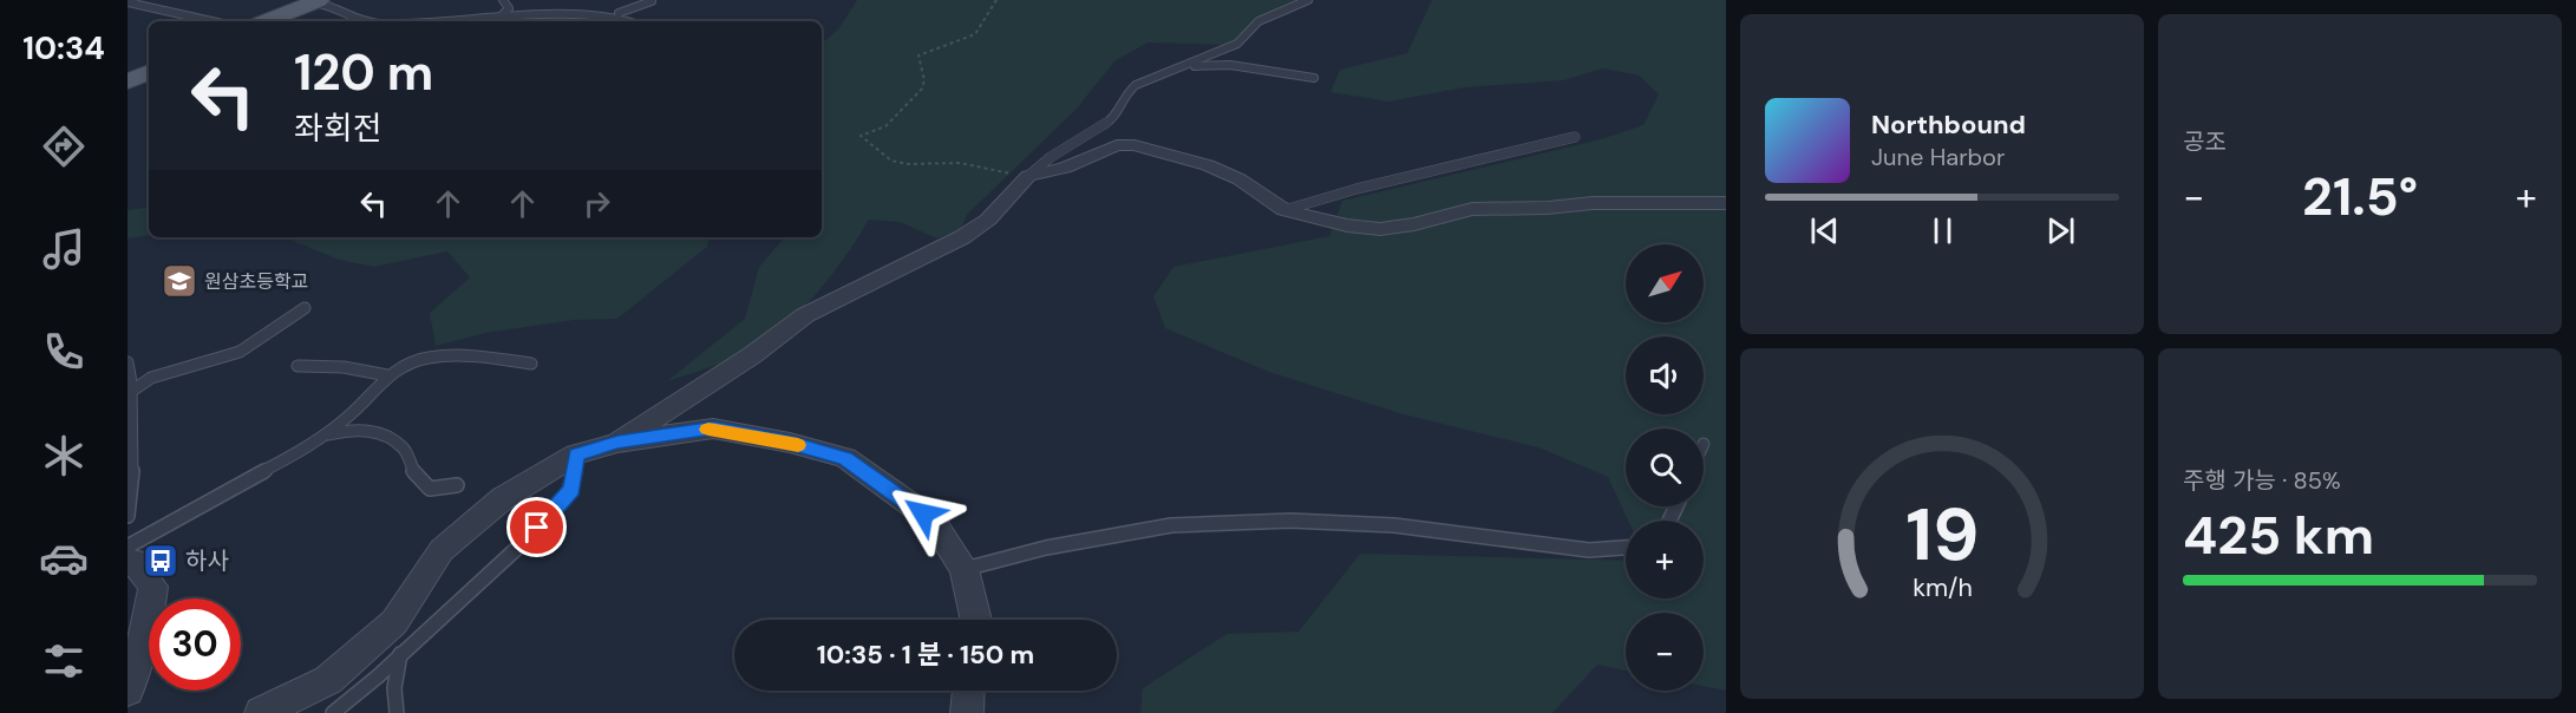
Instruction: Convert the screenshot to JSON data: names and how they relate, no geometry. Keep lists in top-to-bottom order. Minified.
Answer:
{"places":{"school or university":["원삼초등학교"],"bus stop":["하사"]},"north":"top right","page":{"tabs":"10:34","tile":["공조",["주행 가능 · 85%","425 km"]],"turn":["120 m","좌회전"],"song":["Northbound","June Harbor"],"heat":["−","21.5°","+"],"map_buttons":["+","−"],"limit":"30","trip":"10:35 · 1 분 · 150 m","gauge":["19","km/h"]}}
